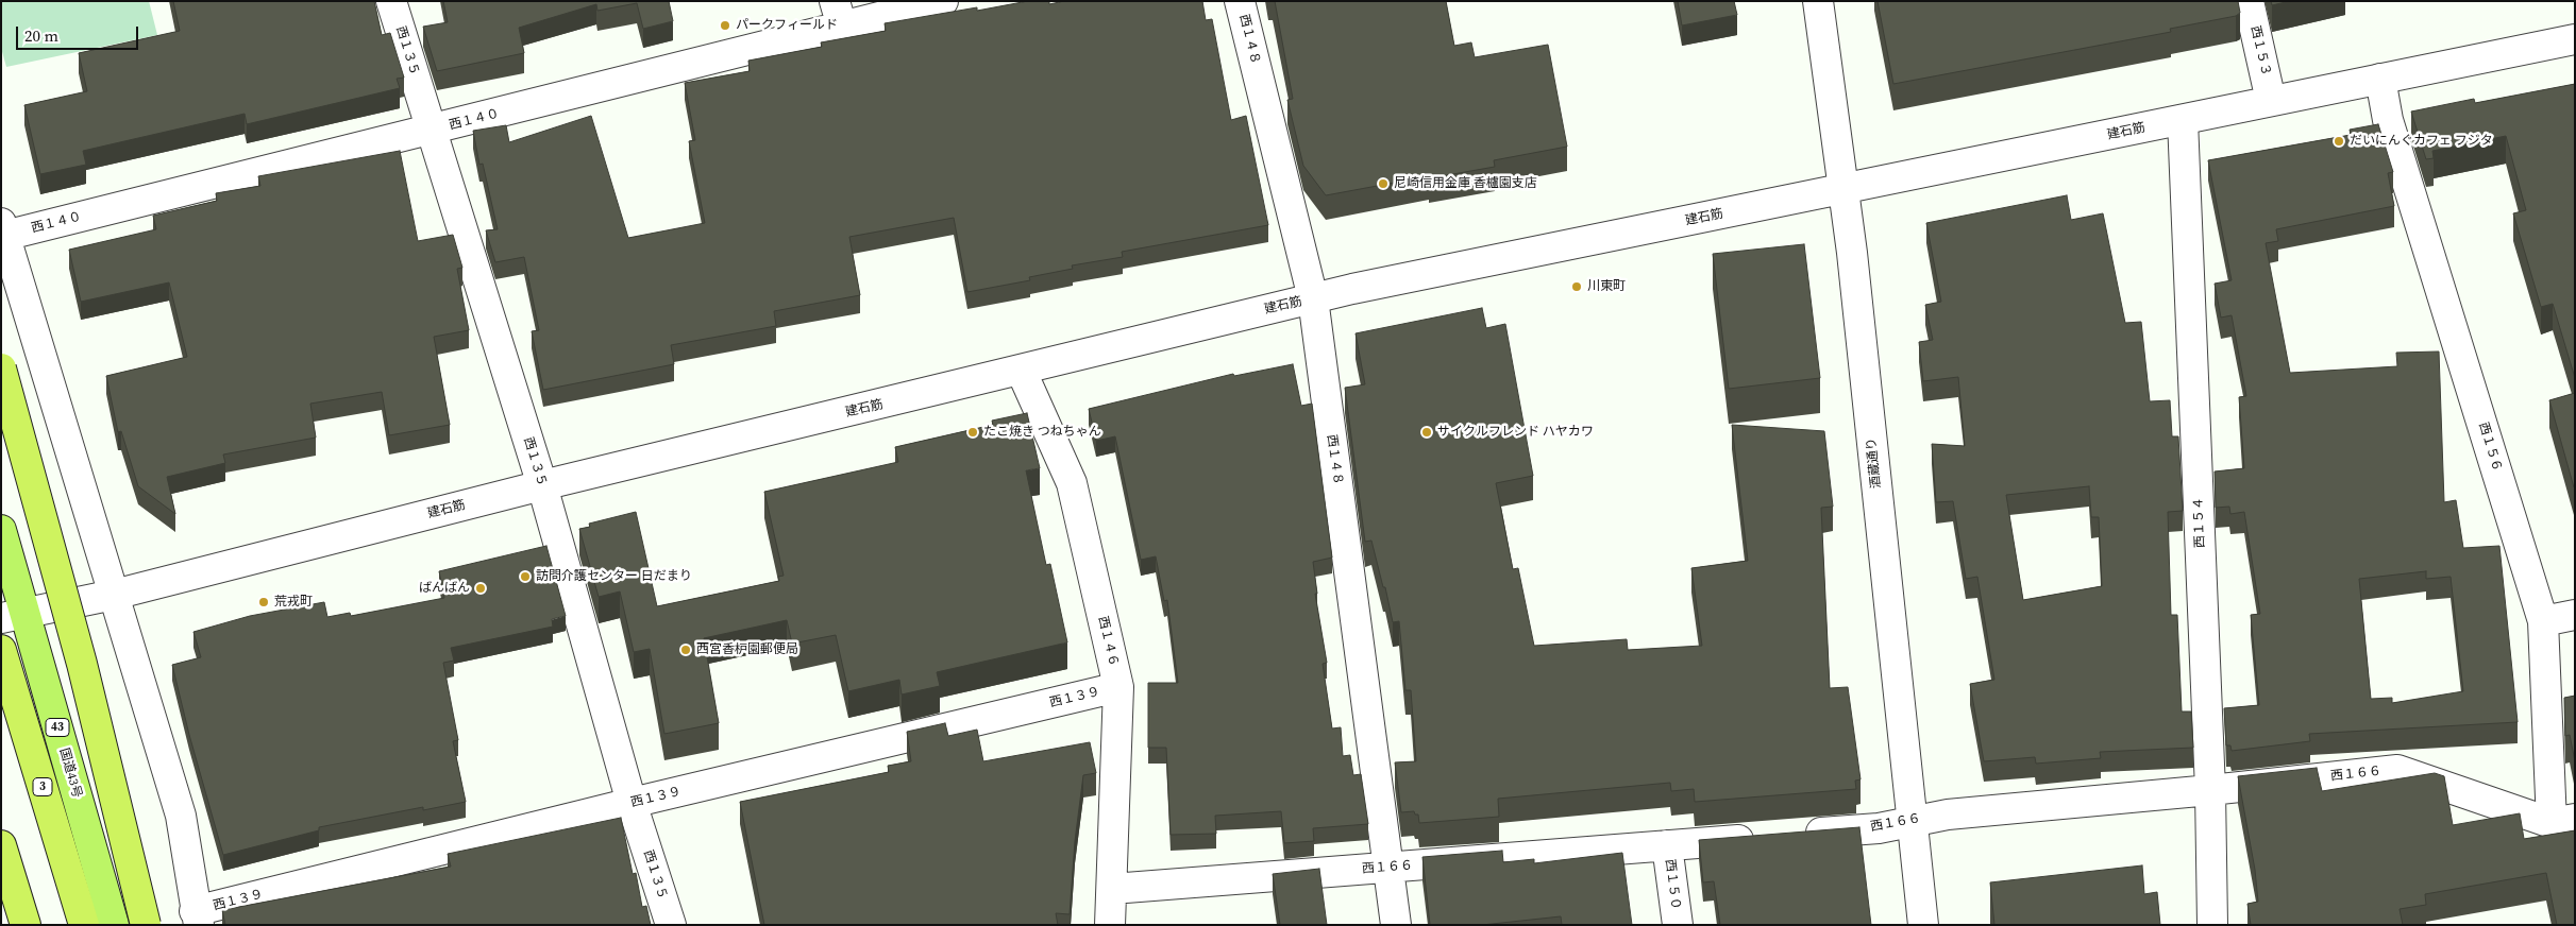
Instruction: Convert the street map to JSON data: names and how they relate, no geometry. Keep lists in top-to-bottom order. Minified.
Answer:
{"streets":{"highway":["43","国道43号","3"],"street":["西１４８","西１３５","西１５３","西１４０","建石筋","西１５６","酒蔵通り","西１５４","西１４６","西１３９","西１６６","西１５０"]},"crossings":[["西１４８","建石筋"],["西１４８","西１６６"],["西１３５","西１４０"],["西１３５","建石筋"],["西１３５","西１３９"],["西１５３","建石筋"],["建石筋","西１５６"],["建石筋","酒蔵通り"],["建石筋","西１５４"],["建石筋","西１４６"],["建石筋","国道43号"],["西１５６","西１６６"],["酒蔵通り","西１６６"],["西１５４","西１６６"],["西１４６","西１３９"],["西１４６","西１６６"],["西１６６","西１５０"]],"places":["パークフィールド","だいにんぐカフェ フジタ","尼崎信用金庫 香櫨園支店","川東町","たこ焼き つねちゃん","サイクルフレンド ハヤカワ","訪問介護センター 日だまり","ばんばん","荒戎町","西宮香枦園郵便局"],"scale_bar":"20 m"}
